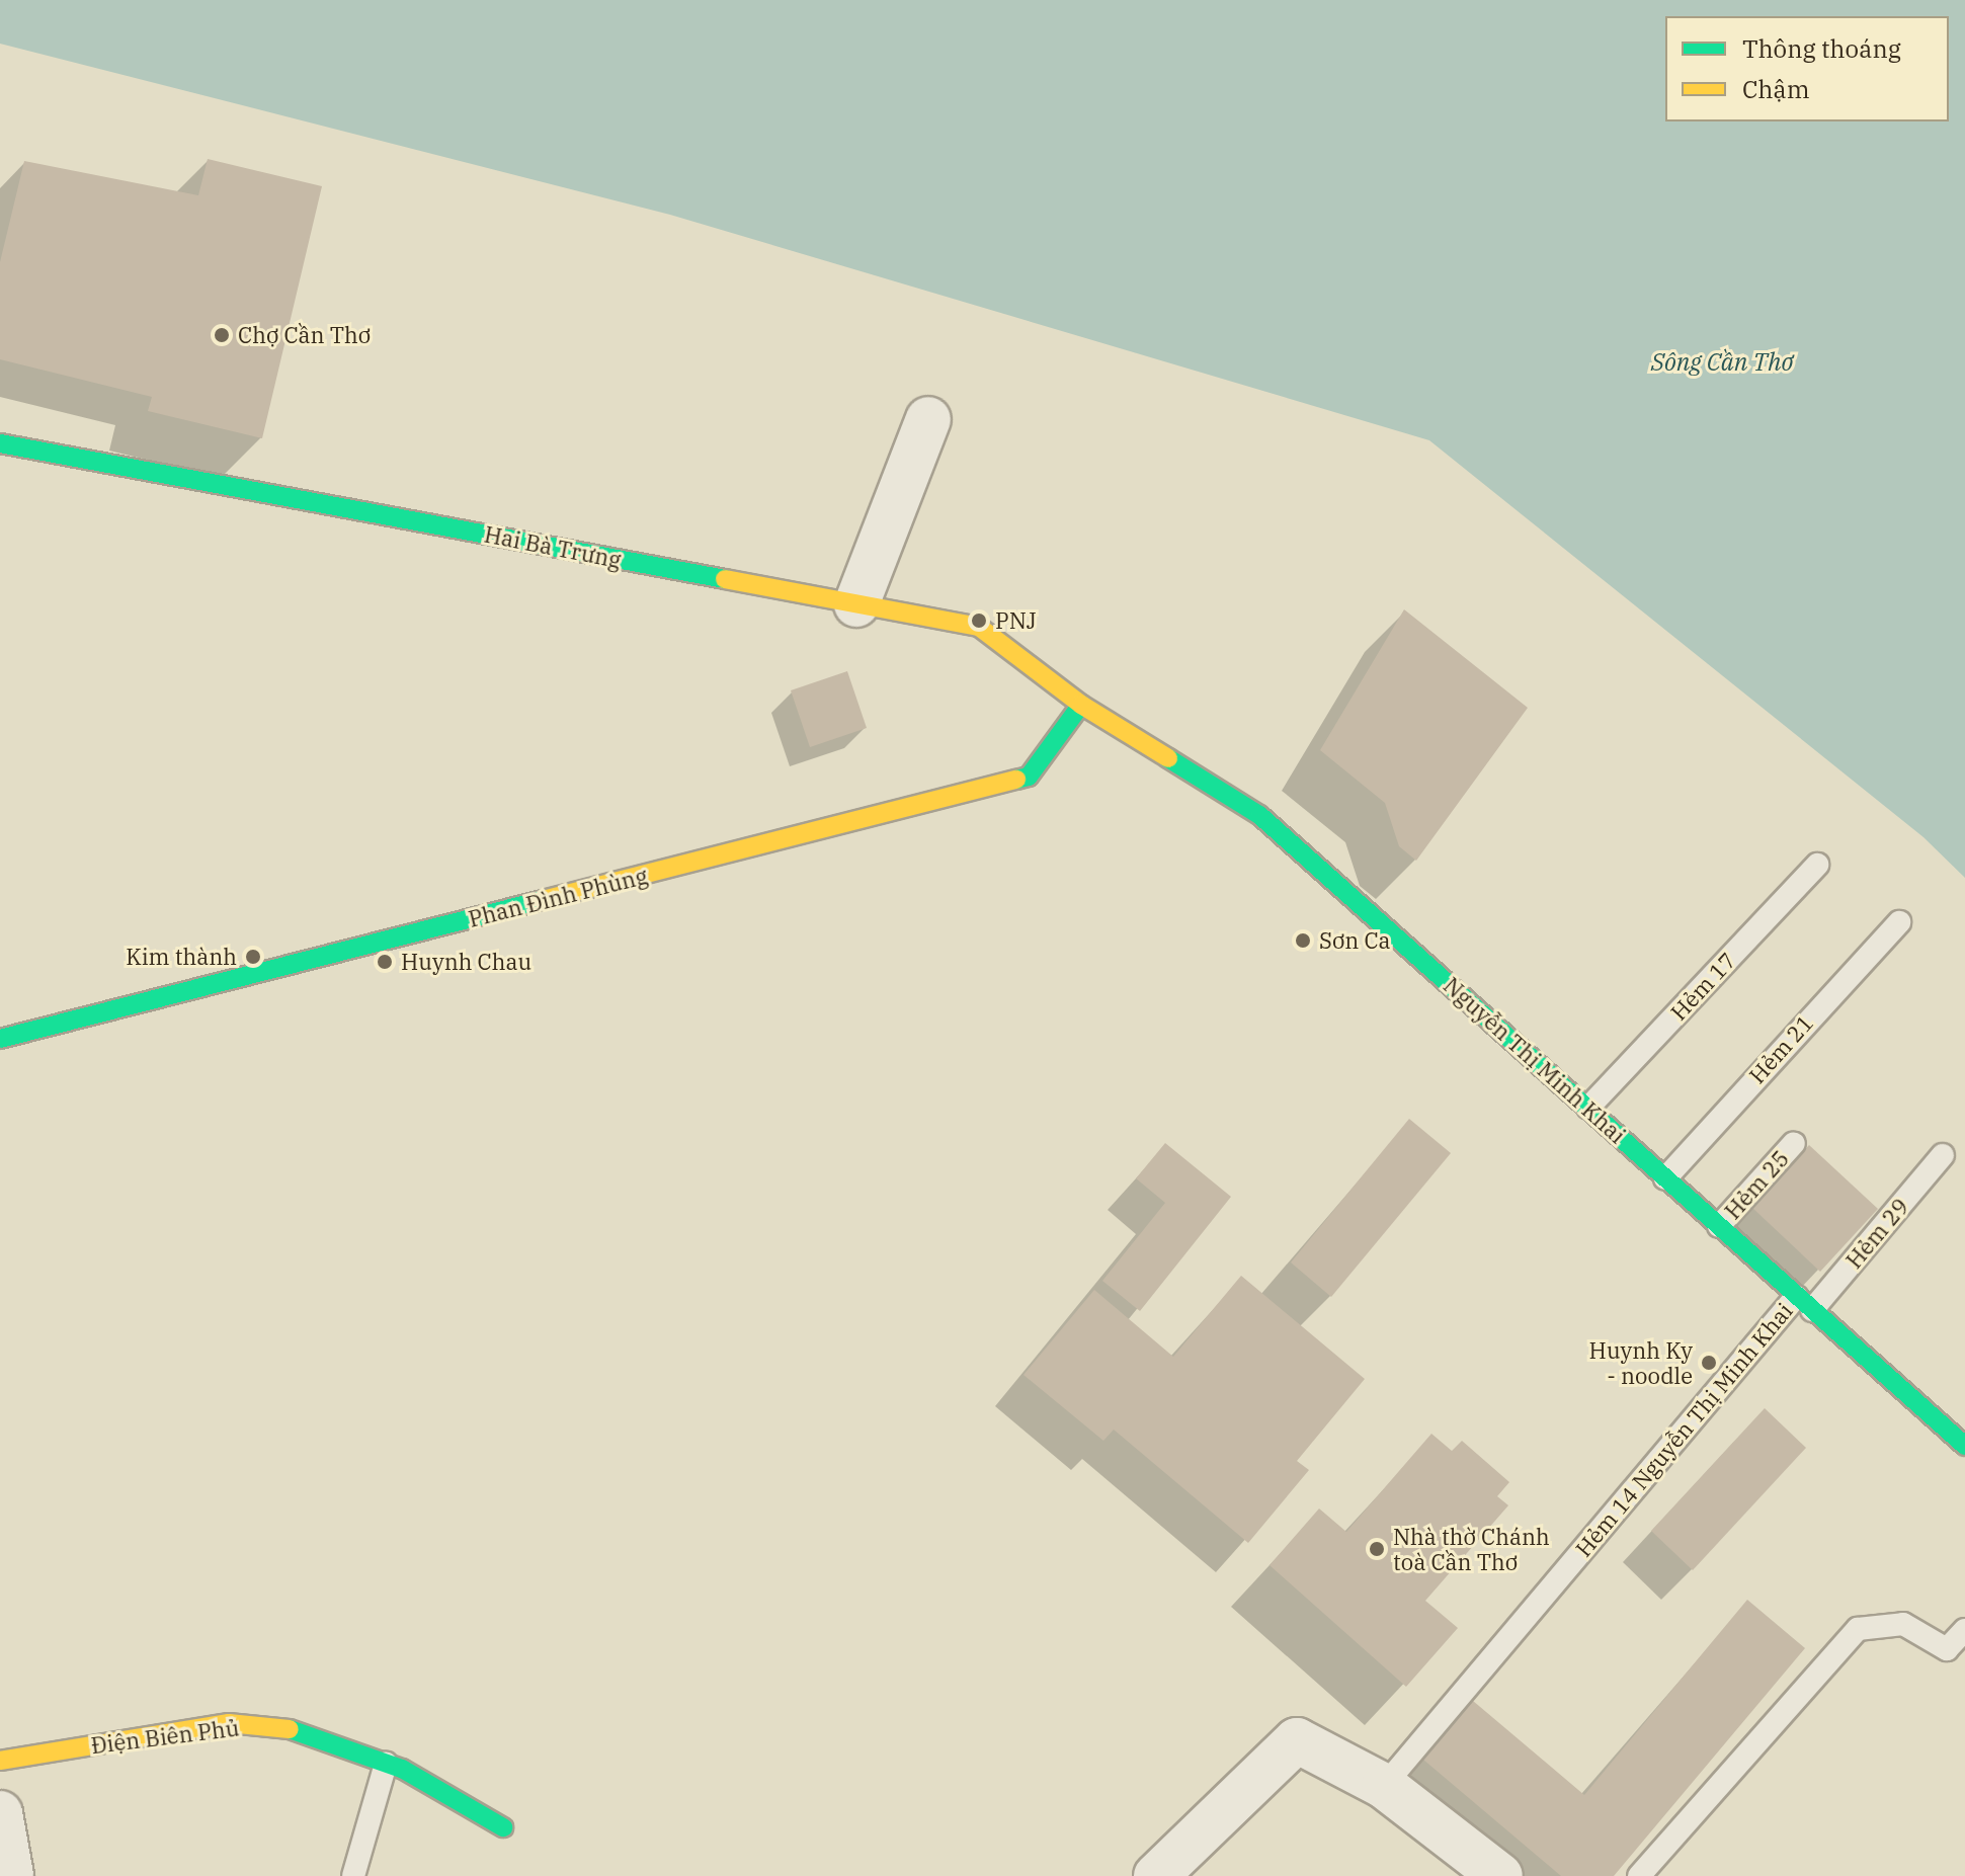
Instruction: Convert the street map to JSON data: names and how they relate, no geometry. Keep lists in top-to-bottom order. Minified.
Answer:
{"streets":{"street":["Hai Bà Trưng","Phan Đình Phùng","Nguyễn Thị Minh Khai","Điện Biên Phủ"],"lane":["Hẻm 17","Hẻm 21","Hẻm 25","Hẻm 29","Hẻm 14 Nguyễn Thị Minh Khai"]},"crossings":[["Hai Bà Trưng","Phan Đình Phùng"],["Hai Bà Trưng","Nguyễn Thị Minh Khai"],["Phan Đình Phùng","Nguyễn Thị Minh Khai"],["Hẻm 17","Nguyễn Thị Minh Khai"],["Hẻm 21","Nguyễn Thị Minh Khai"],["Nguyễn Thị Minh Khai","Hẻm 25"],["Nguyễn Thị Minh Khai","Hẻm 29"],["Nguyễn Thị Minh Khai","Hẻm 14 Nguyễn Thị Minh Khai"],["Hẻm 29","Hẻm 14 Nguyễn Thị Minh Khai"]],"water":["Sông Cần Thơ"],"places":["Chợ Cần Thơ","PNJ","Sơn Ca","Kim thành","Huynh Chau","Huynh Ky - noodle","Nhà thờ Chánh toà Cần Thơ"],"legend":["Thông thoáng","Chậm"]}
